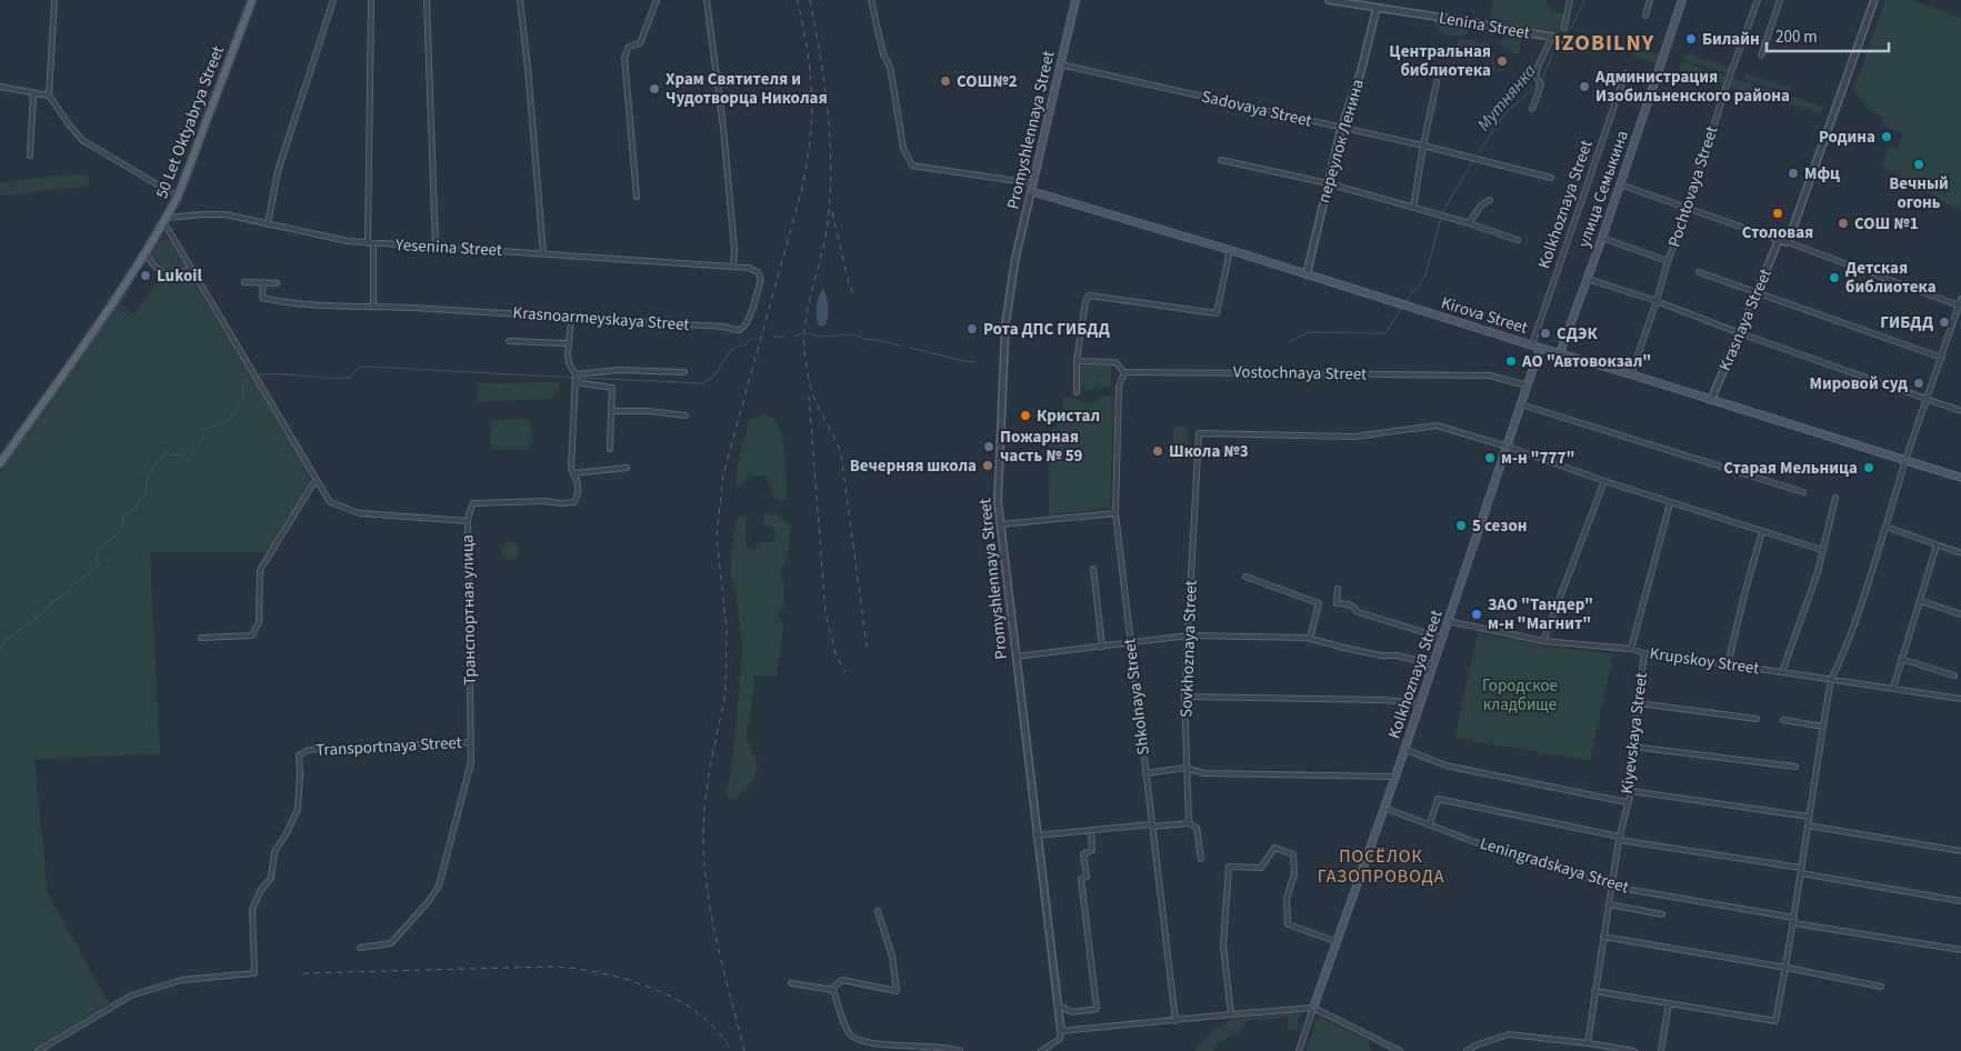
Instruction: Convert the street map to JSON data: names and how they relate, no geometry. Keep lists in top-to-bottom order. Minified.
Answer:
{"streets":{"main road":["50 Let Oktyabrya Street","Promyshlennaya Street","улица Семыкина","Kolkhoznaya Street","Kirova Street"],"street":["Lenina Street","Sadovaya Street","переулок Ленина","Pochtovaya Street","Yesenina Street","Krasnoarmeyskaya Street","Krasnaya Street","Vostochnaya Street","Транспортная улица","Sovkhoznaya Street","Krupskoy Street","Shkolnaya Street","Kiyevskaya Street","Transportnaya Street","Leningradskaya Street"]},"crossings":[["Lenina Street","переулок Ленина"],["Sadovaya Street","Promyshlennaya Street"],["Sadovaya Street","переулок Ленина"],["50 Let Oktyabrya Street","Yesenina Street"],["50 Let Oktyabrya Street","Транспортная улица"],["Promyshlennaya Street","Kirova Street"],["переулок Ленина","Kirova Street"],["Pochtovaya Street","Kirova Street"],["улица Семыкина","Kirova Street"],["Kolkhoznaya Street","Kirova Street"],["Kolkhoznaya Street","Vostochnaya Street"],["Kolkhoznaya Street","Sovkhoznaya Street"],["Kolkhoznaya Street","Krupskoy Street"],["Kolkhoznaya Street","Leningradskaya Street"],["Yesenina Street","Krasnoarmeyskaya Street"],["Yesenina Street","Транспортная улица"],["Kirova Street","Krasnaya Street"],["Vostochnaya Street","Shkolnaya Street"],["Транспортная улица","Transportnaya Street"],["Krupskoy Street","Kiyevskaya Street"],["Kiyevskaya Street","Leningradskaya Street"]],"districts":["IZOBILNY","ПОСЁЛОК ГАЗОПРОВОДА"],"water":["Мутнянка"],"parks":["Городское кладбище"],"places":["Билайн","Центральная библиотека","СОШ№2","Администрация Изобильненского района","Храм Святителя и Чудотворца Николая","Родина","Вечный огонь","Мфц","Столовая","СОШ №1","Lukoil","Детская библиотека","ГИБДД","Рота ДПС ГИБДД","СДЭК","АО \"Автовокзал\"","Мировой суд","Кристал","Пожарная часть № 59","Школа №3","м-н \"777\"","Вечерняя школа","Старая Мельница","5 сезон","ЗАО \"Тандер\" м-н \"Магнит\""],"scale_bar":"200 m"}
